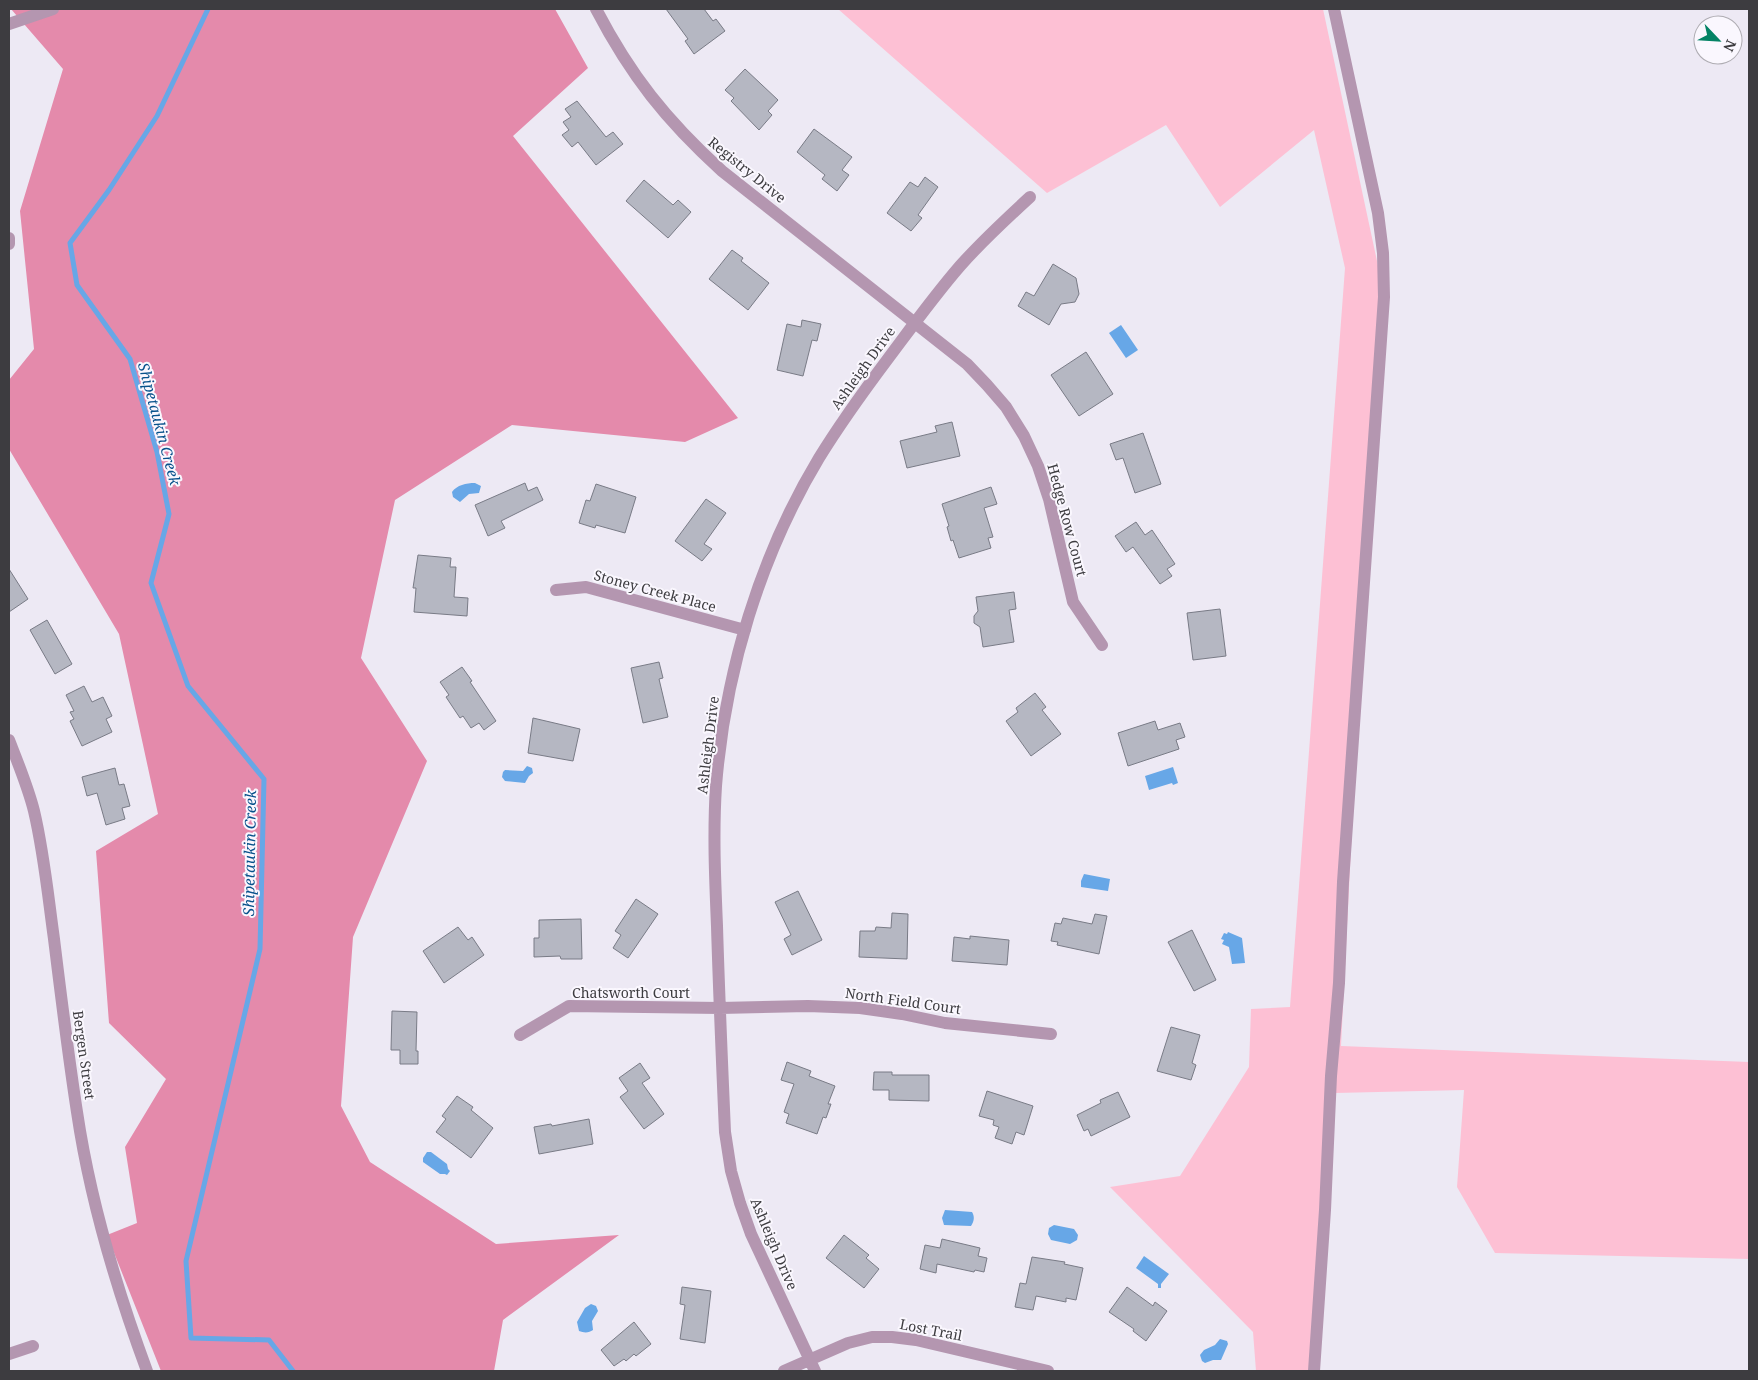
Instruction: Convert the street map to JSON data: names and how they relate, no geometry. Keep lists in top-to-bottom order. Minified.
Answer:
{"streets":{"street":["Registry Drive","Ashleigh Drive","Hedge Row Court","Stoney Creek Place","Chatsworth Court","North Field Court","Bergen Street","Lost Trail"]},"crossings":[["Registry Drive","Ashleigh Drive"],["Registry Drive","Hedge Row Court"],["Ashleigh Drive","Hedge Row Court"],["Ashleigh Drive","Stoney Creek Place"],["Ashleigh Drive","Chatsworth Court"],["Ashleigh Drive","North Field Court"],["Ashleigh Drive","Lost Trail"],["Chatsworth Court","North Field Court"]],"water":["Shipetaukin Creek"],"north":"bottom right"}
